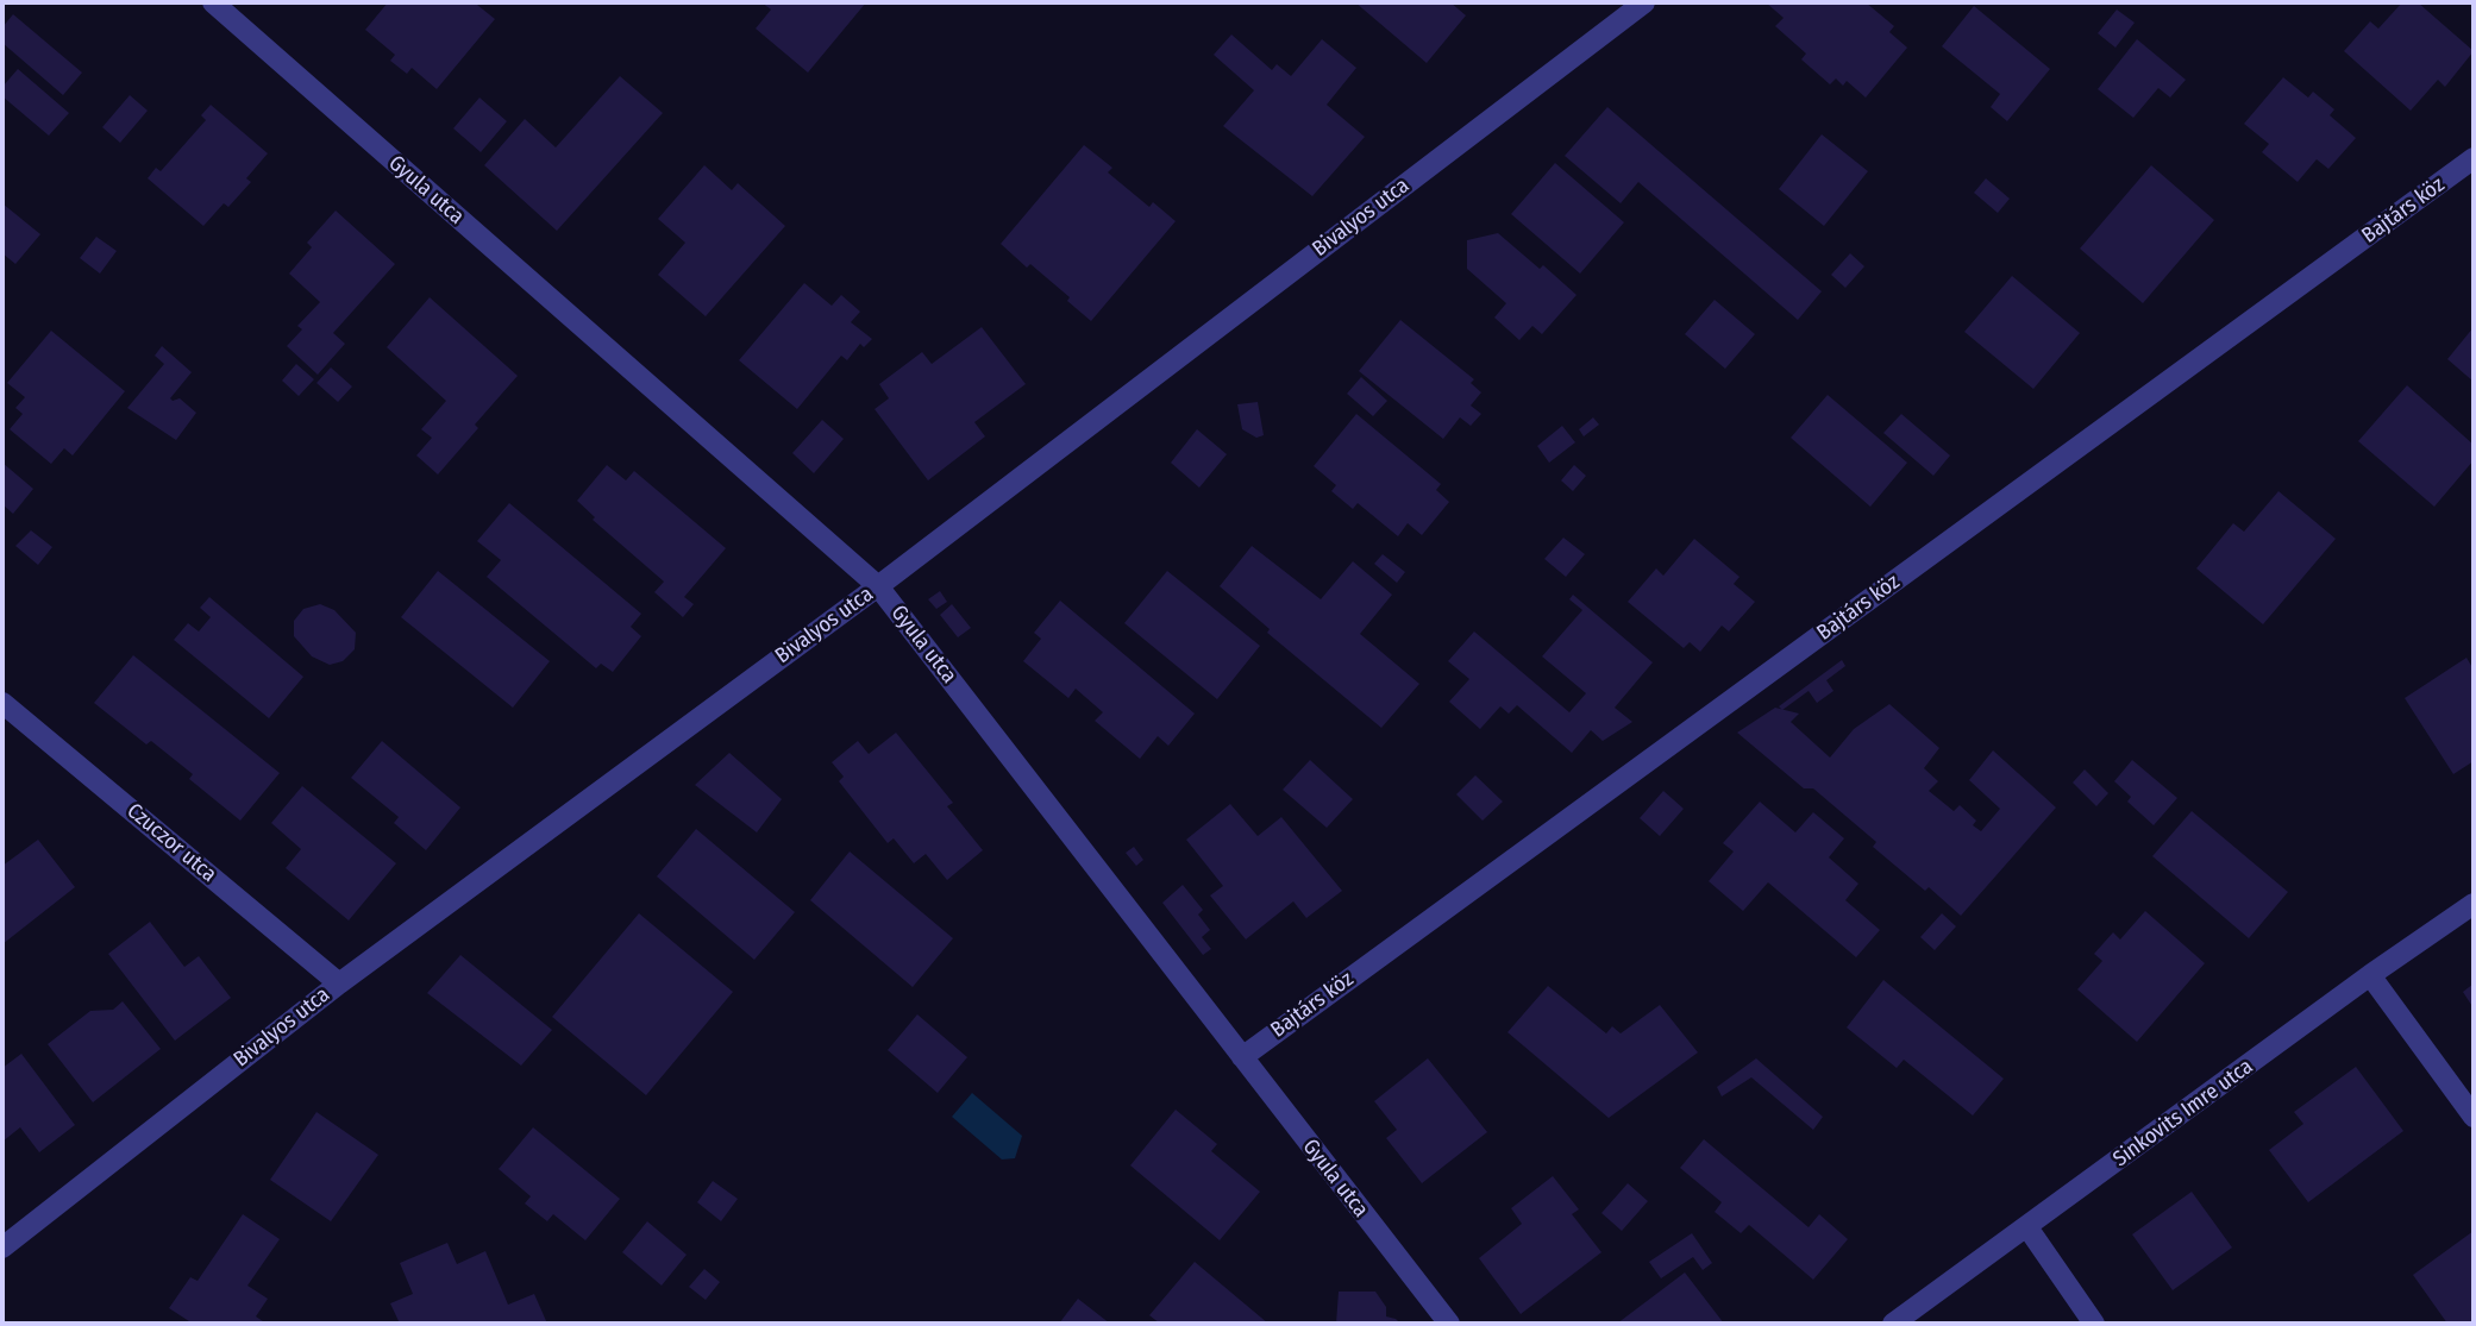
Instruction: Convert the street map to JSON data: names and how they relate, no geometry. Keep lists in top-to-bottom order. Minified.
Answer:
{"streets":{"street":["Gyula utca","Bajtárs köz","Bivalyos utca","Czuczor utca","Sinkovits Imre utca"]},"crossings":[["Gyula utca","Bajtárs köz"],["Gyula utca","Bivalyos utca"],["Bivalyos utca","Czuczor utca"]]}
